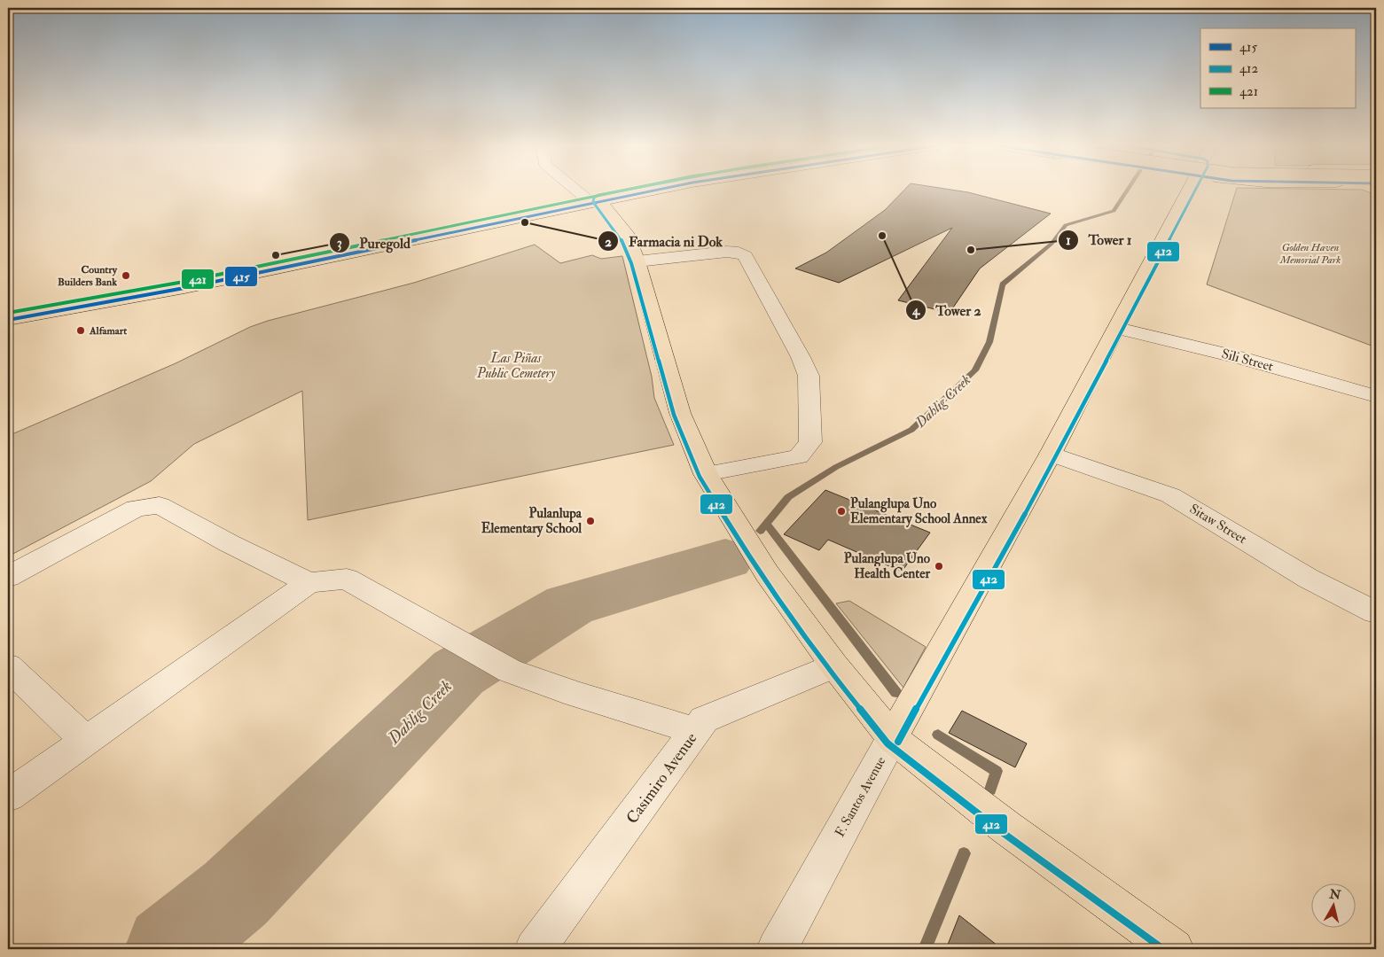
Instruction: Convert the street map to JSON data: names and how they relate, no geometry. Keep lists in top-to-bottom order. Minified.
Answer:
{"streets":{"main road":["F. Santos Avenue"],"street":["Sili Street","Sitaw Street","Casimiro Avenue"]},"crossings":[["Sili Street","F. Santos Avenue"],["Sitaw Street","F. Santos Avenue"]],"water":["Dahlig Creek"],"parks":["Golden Haven Memorial Park","Las Piñas Public Cemetery"],"places":["Farmacia ni Dok","Tower 2","Tower 1","Puregold","Country Builders Bank","Alfamart","Pulanglupa Uno Elementary School Annex","Pulanlupa Elementary School","Pulanglupa Uno Health Center"],"lines":["transit line 415","transit line 412","transit line 421"],"legend":["415","412","421"],"north":"top"}
